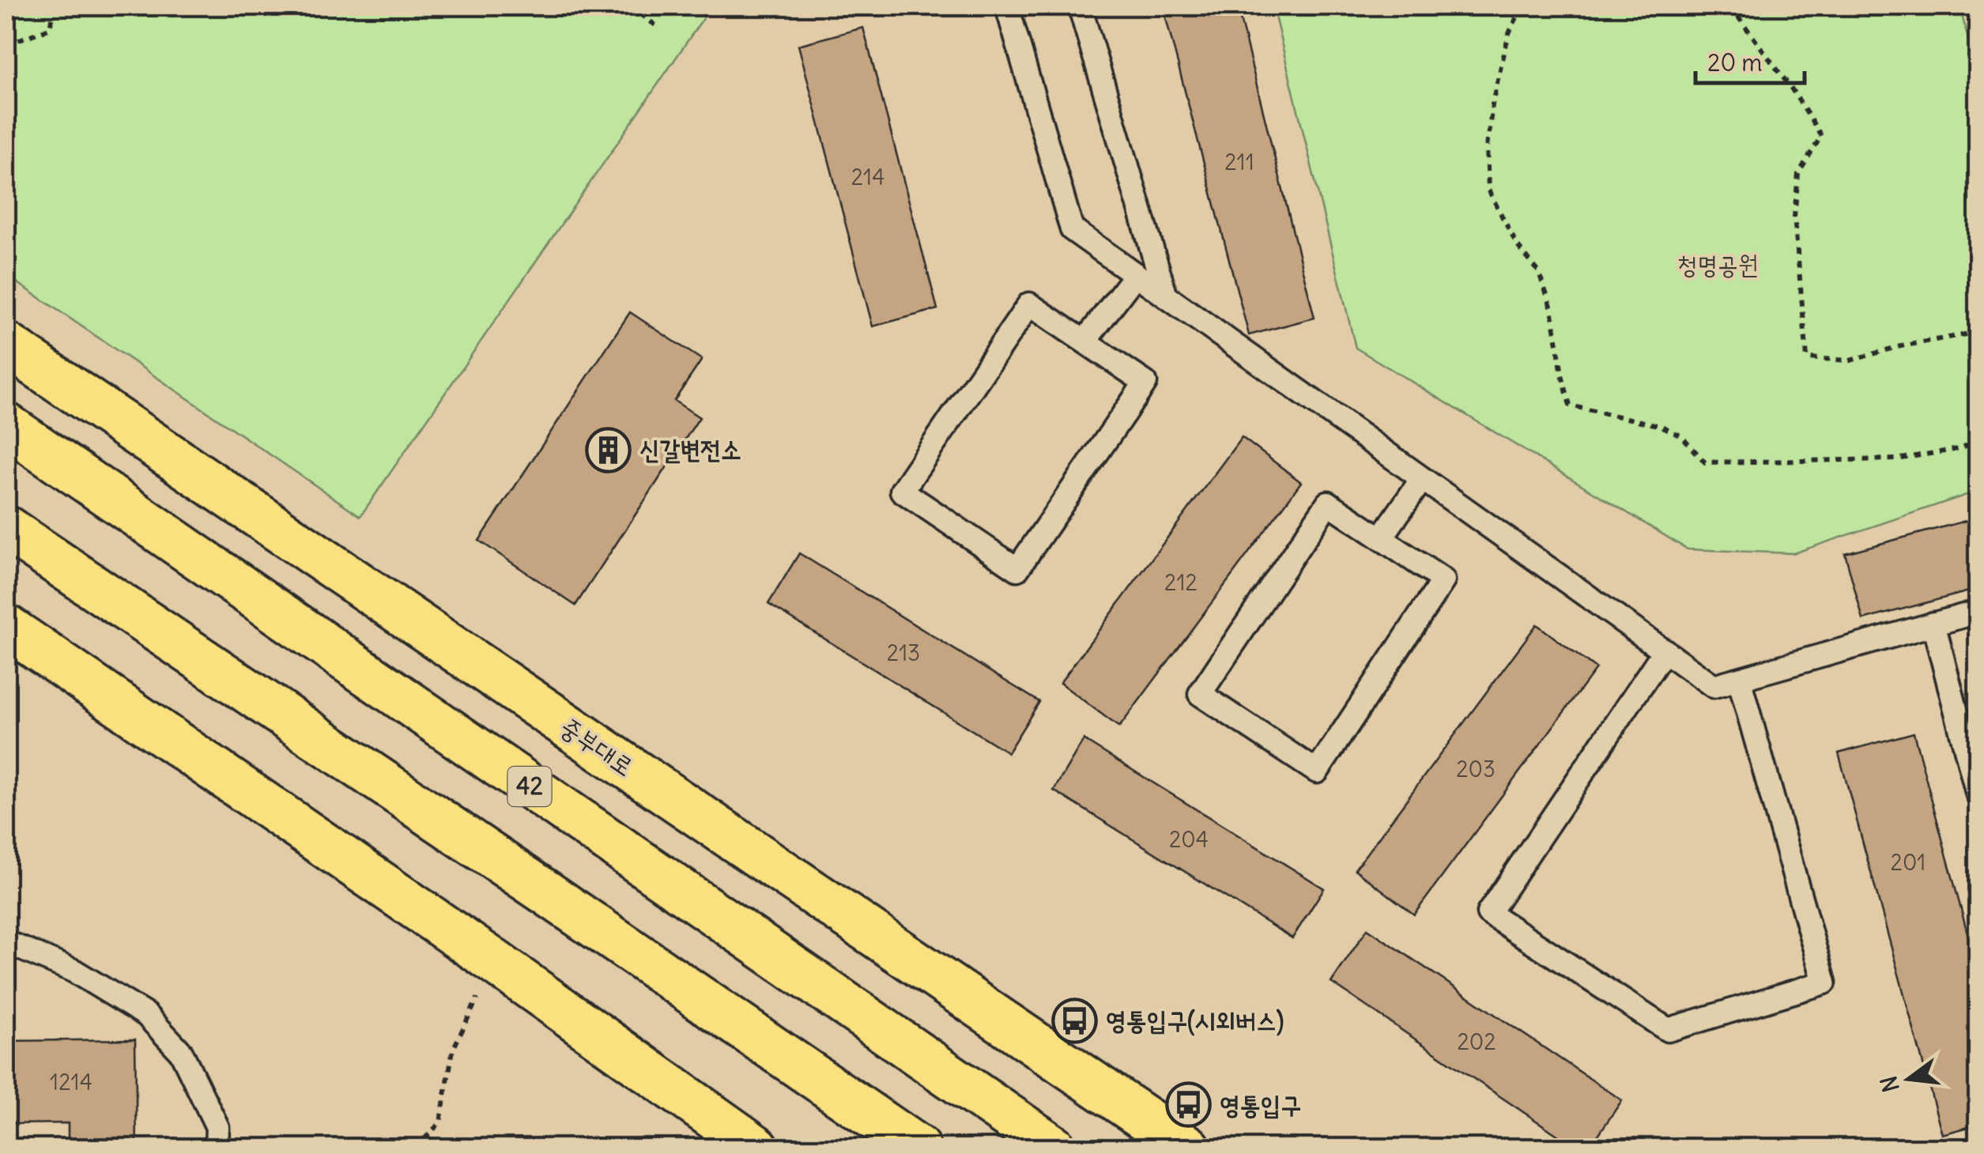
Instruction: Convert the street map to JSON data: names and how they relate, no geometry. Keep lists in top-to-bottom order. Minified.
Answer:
{"streets":{"main road":["중부대로","42"]},"parks":["청명공원"],"places":{"building":["신갈변전소"],"bus stop":["영통입구(시외버스)","영통입구"]},"house_numbers":["211","214","212","213","203","204","201","202","1214"],"scale_bar":"20 m","north":"left"}
